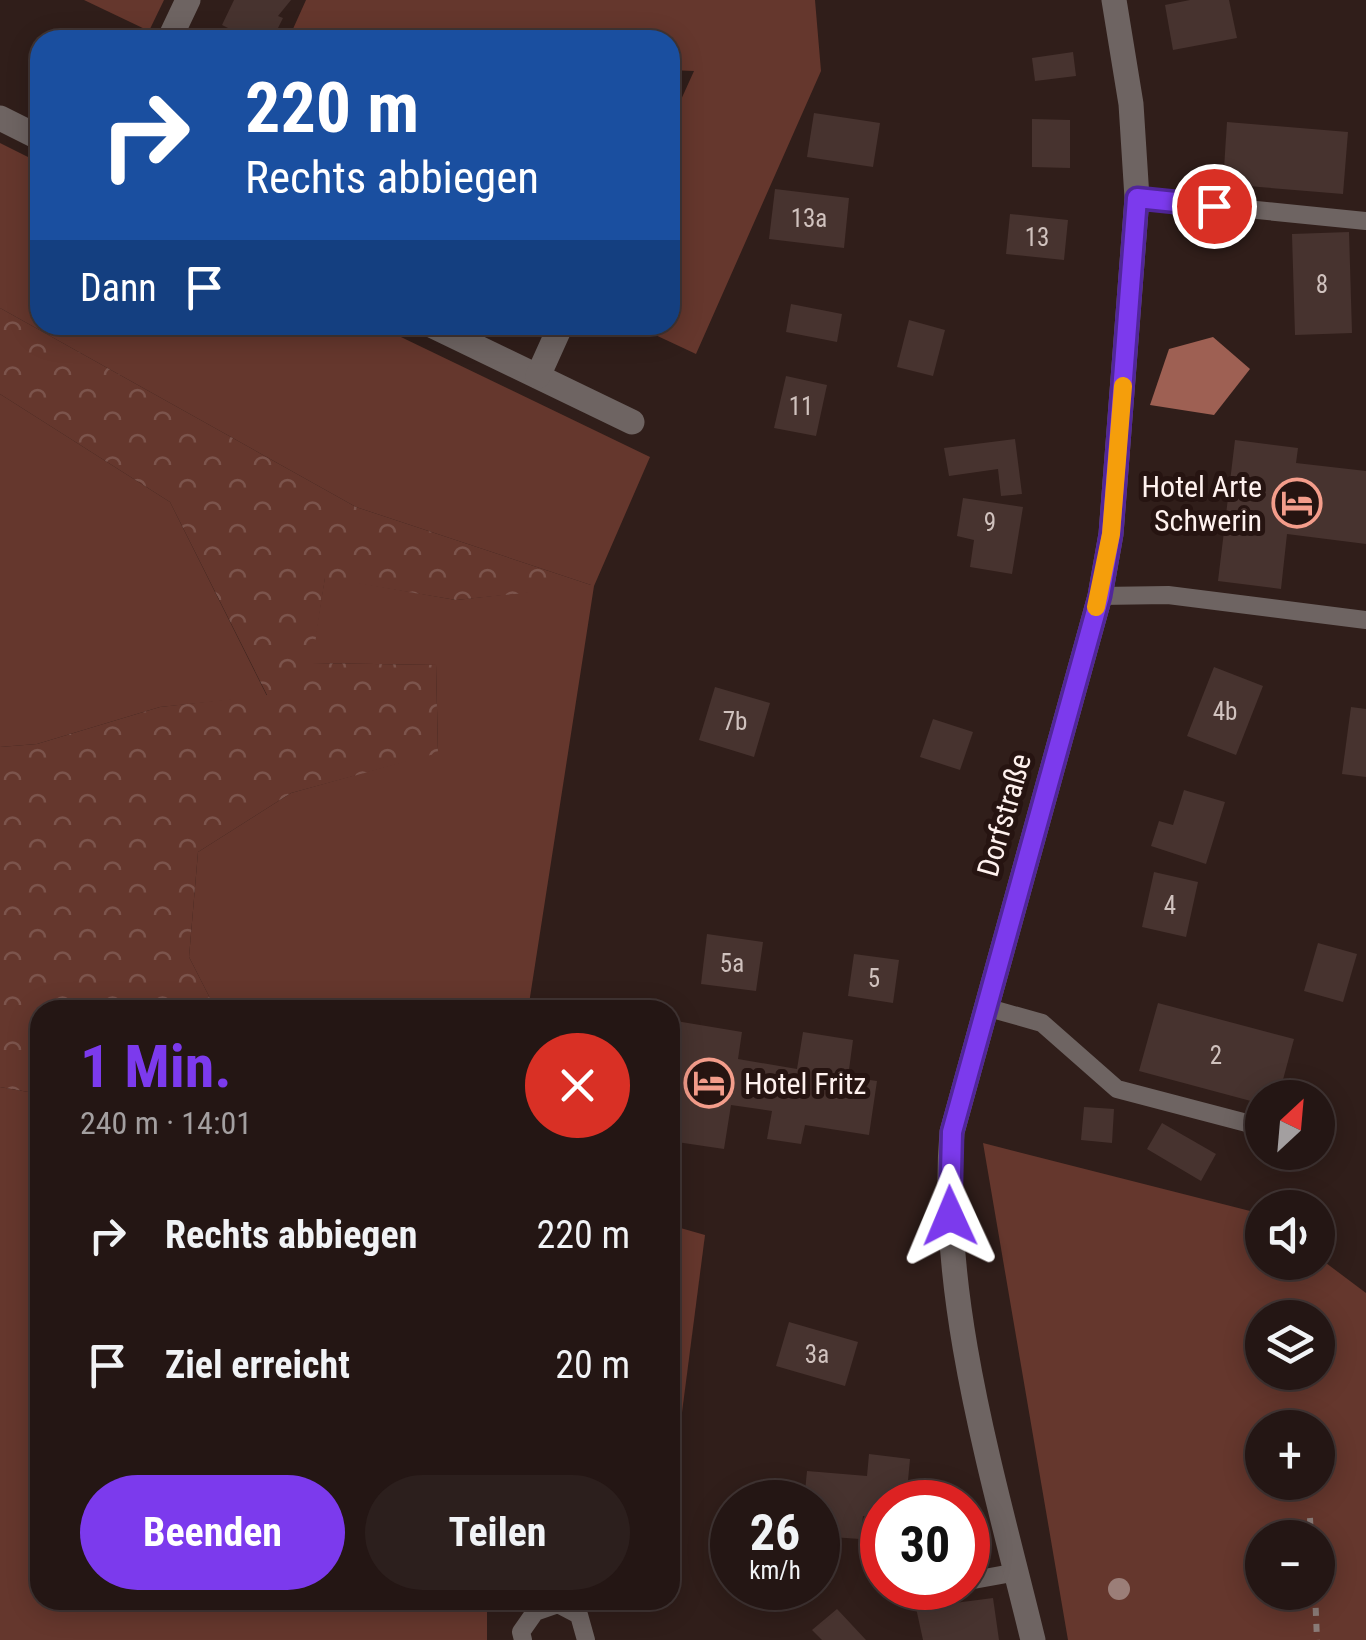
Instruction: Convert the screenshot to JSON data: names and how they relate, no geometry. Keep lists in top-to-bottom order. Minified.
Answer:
{"streets":{"street":["Dorfstraße"]},"places":{"hotel":["Hotel Arte Schwerin","Hotel Fritz"]},"house_numbers":["13a","13","8","11","9","4b","7b","4","5a","5","2","3a"],"north":"top right","page":{"turn":["220 m","Rechts abbiegen"],"then":"Dann","heading":["1 Min.","240 m · 14:01"],"map_buttons":["+","−"],"list":[{"name":"Rechts abbiegen","value":"220 m"},{"name":"Ziel erreicht","value":"20 m"}],"buttons":["Beenden","Teilen"],"speed":"26 km/h","limit":"30"}}
